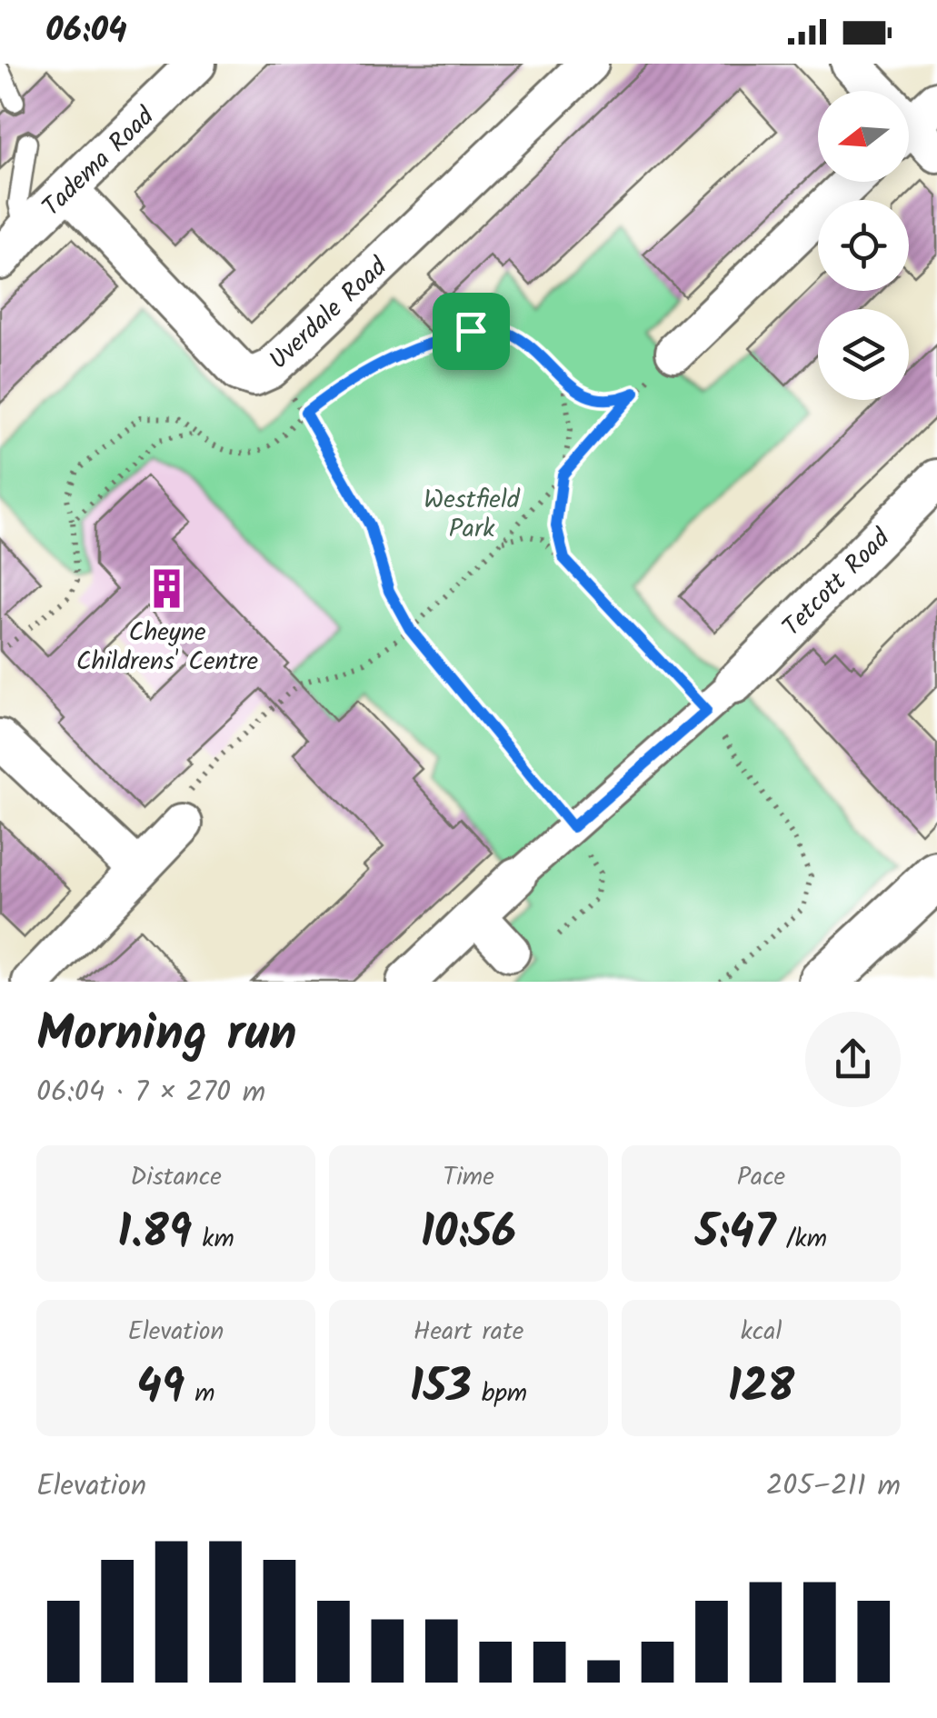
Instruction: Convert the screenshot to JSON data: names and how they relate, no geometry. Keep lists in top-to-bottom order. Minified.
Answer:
{"streets":{"street":["Tadema Road","Uverdale Road","Tetcott Road"]},"crossings":[["Tadema Road","Uverdale Road"]],"parks":["Westfield Park"],"places":{"building":["Cheyne Childrens' Centre"]},"north":"left","page":{"status":"06:04","heading":["Morning run","06:04 · 7 × 270 m"],"stats":[["Distance","1.89 km"],["Time","10:56"],["Pace","5:47 /km"],["Elevation","49 m"],["Heart rate","153 bpm"],["kcal","128"]],"chart":["Elevation","205–211 m"]}}
